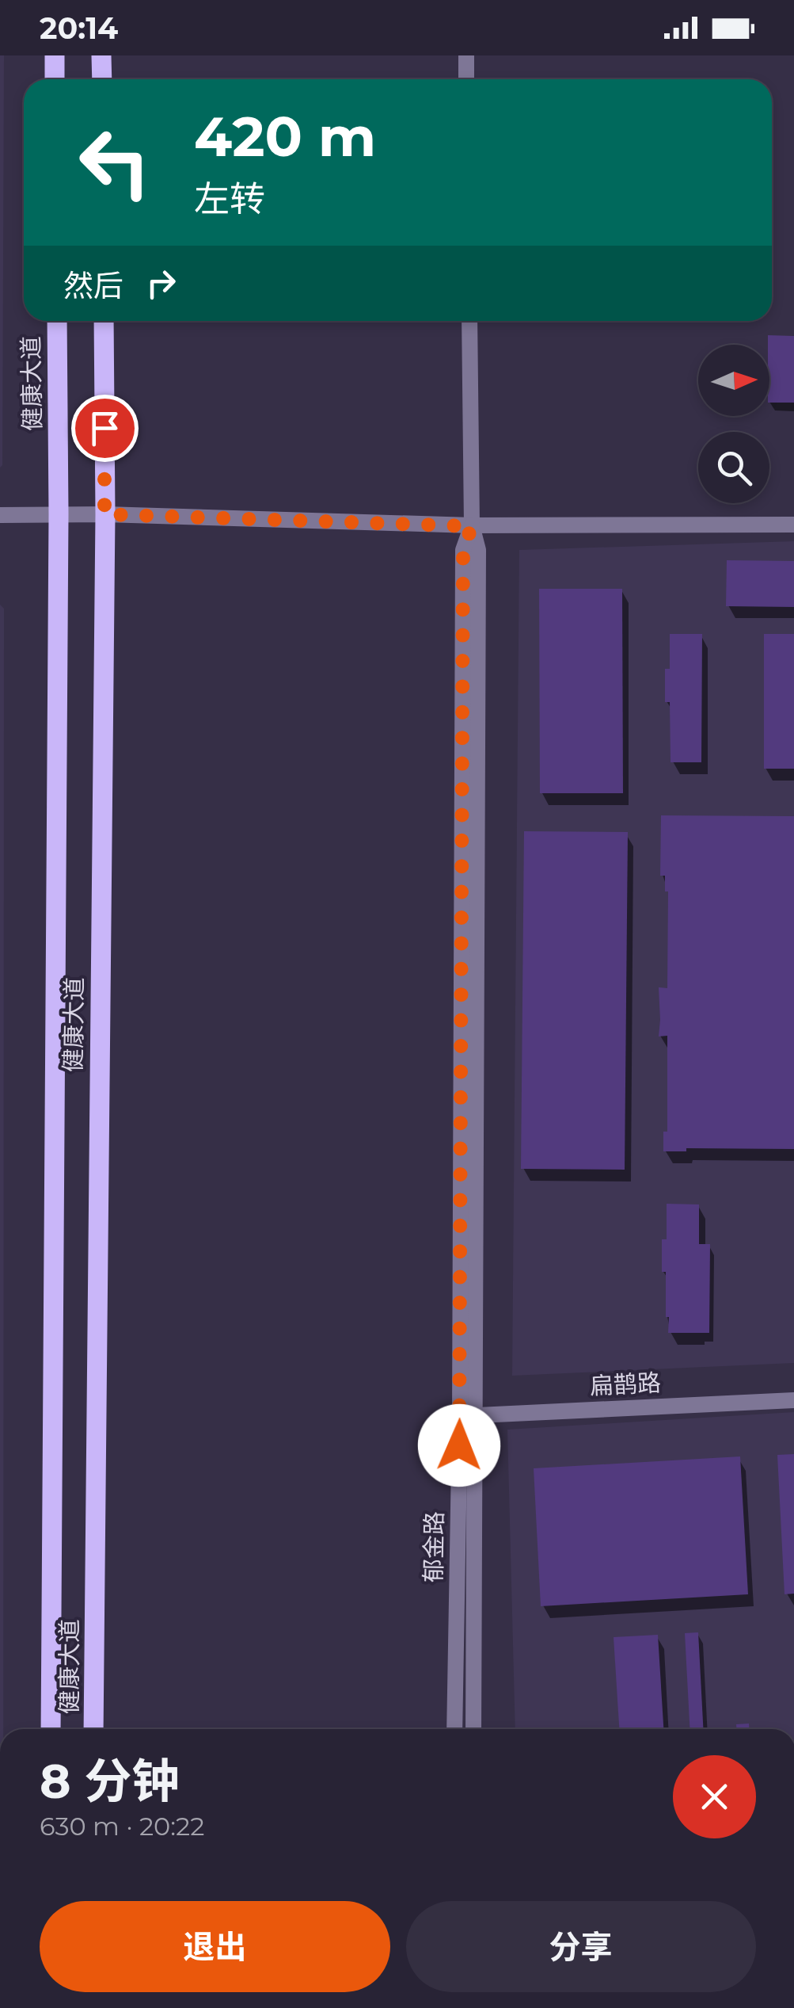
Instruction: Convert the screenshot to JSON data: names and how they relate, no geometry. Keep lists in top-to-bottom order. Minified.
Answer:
{"streets":{"main road":["健康大道"],"street":["扁鹊路","郁金路"]},"crossings":[["扁鹊路","郁金路"]],"north":"right","page":{"status":"20:14","turn":["420 m","左转"],"then":"然后","heading":["8 分钟","630 m · 20:22"],"buttons":["退出","分享"]}}
